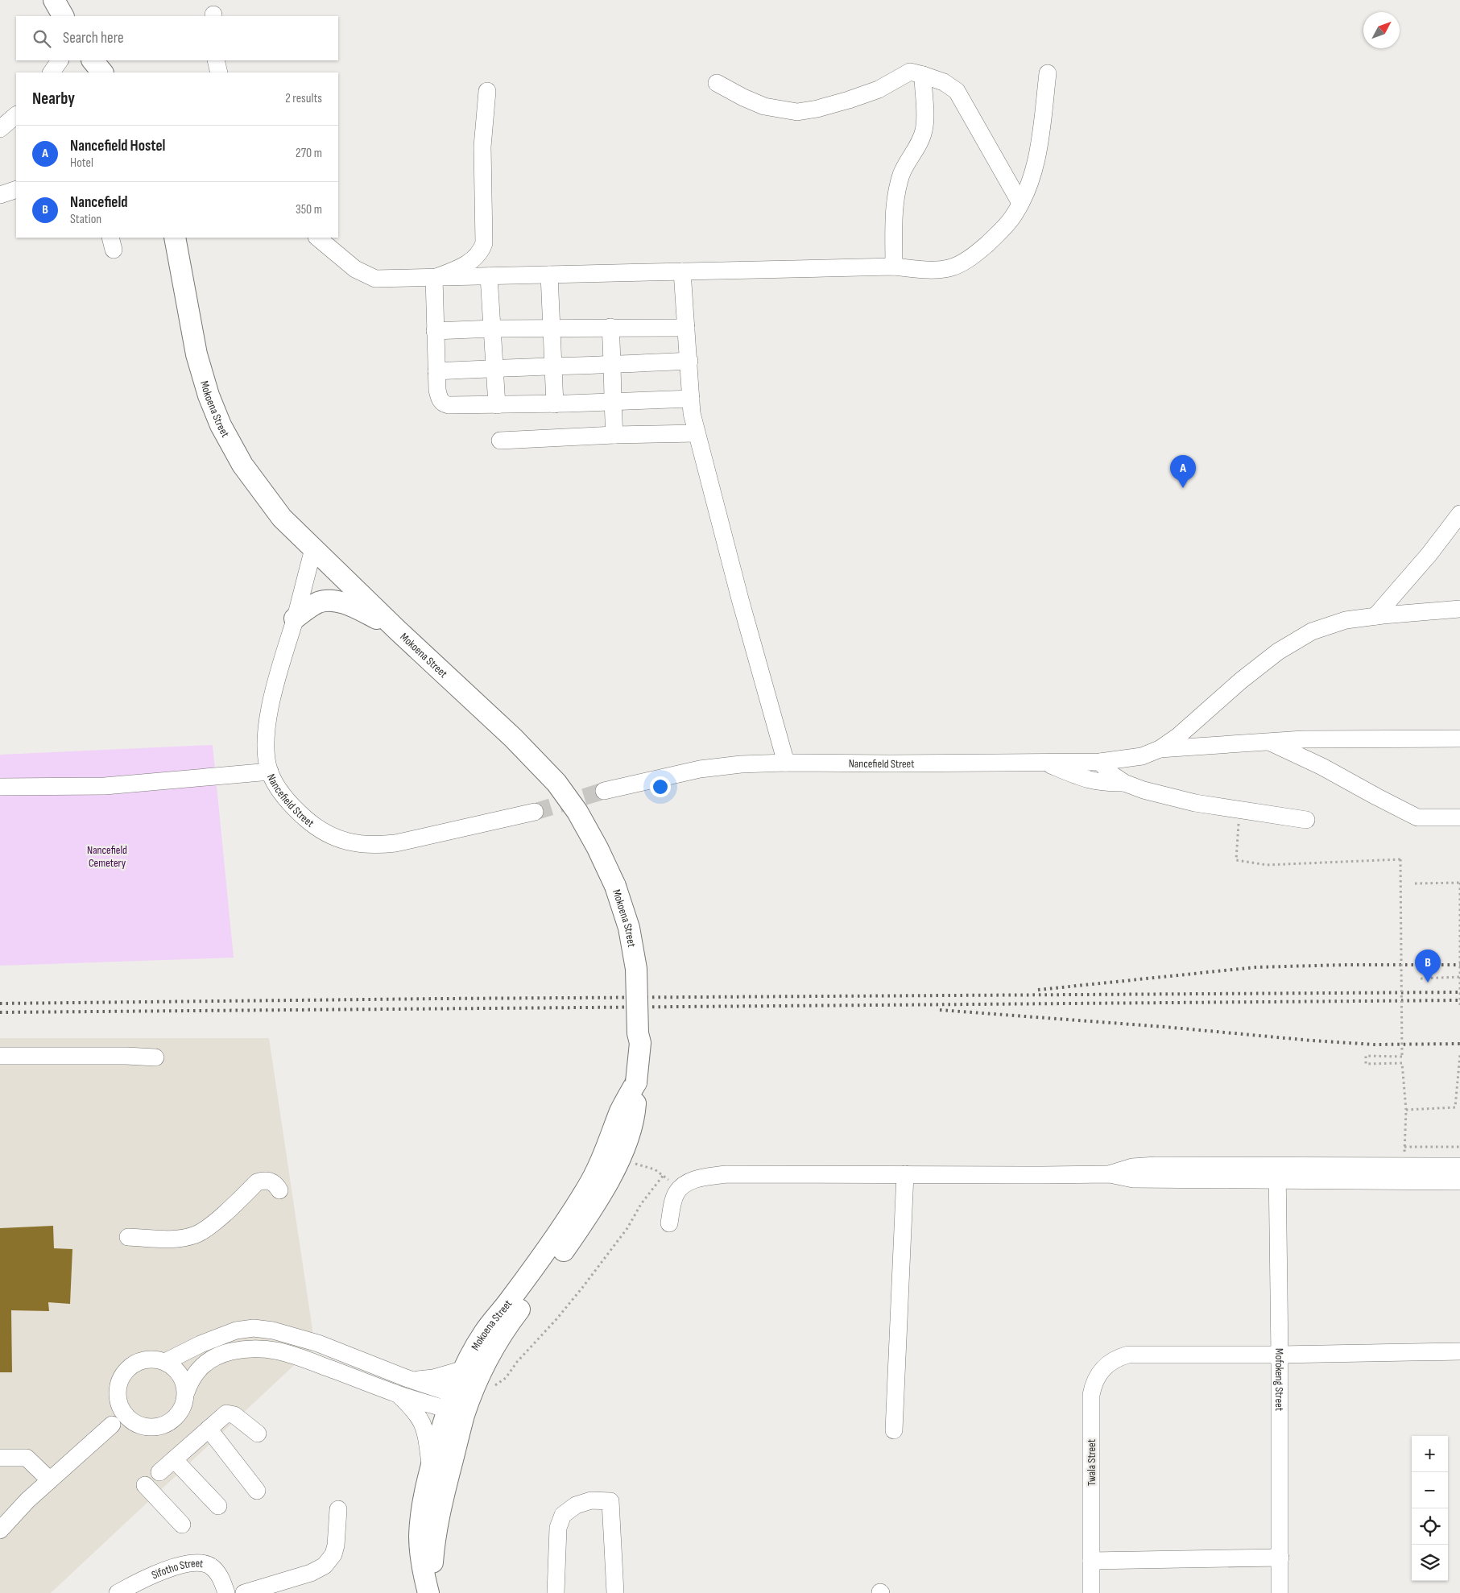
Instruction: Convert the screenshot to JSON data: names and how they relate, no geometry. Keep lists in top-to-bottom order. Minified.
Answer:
{"streets":{"main road":["Mokoena Street"],"street":["Nancefield Street","Mofokeng Street","Twala Street","Sifotho Street"]},"crossings":[["Mokoena Street","Nancefield Street"],["Mofokeng Street","Twala Street"]],"parks":["Nancefield Cemetery"],"north":"top right","page":{"search":"Search here","heading":["Nearby","2 results"],"list":[{"mark":"A","name":"Nancefield Hostel","note":"Hotel","value":"270 m"},{"mark":"B","name":"Nancefield","note":"Station","value":"350 m"}],"pins":["A","B"],"map_buttons":["+","−"]}}
